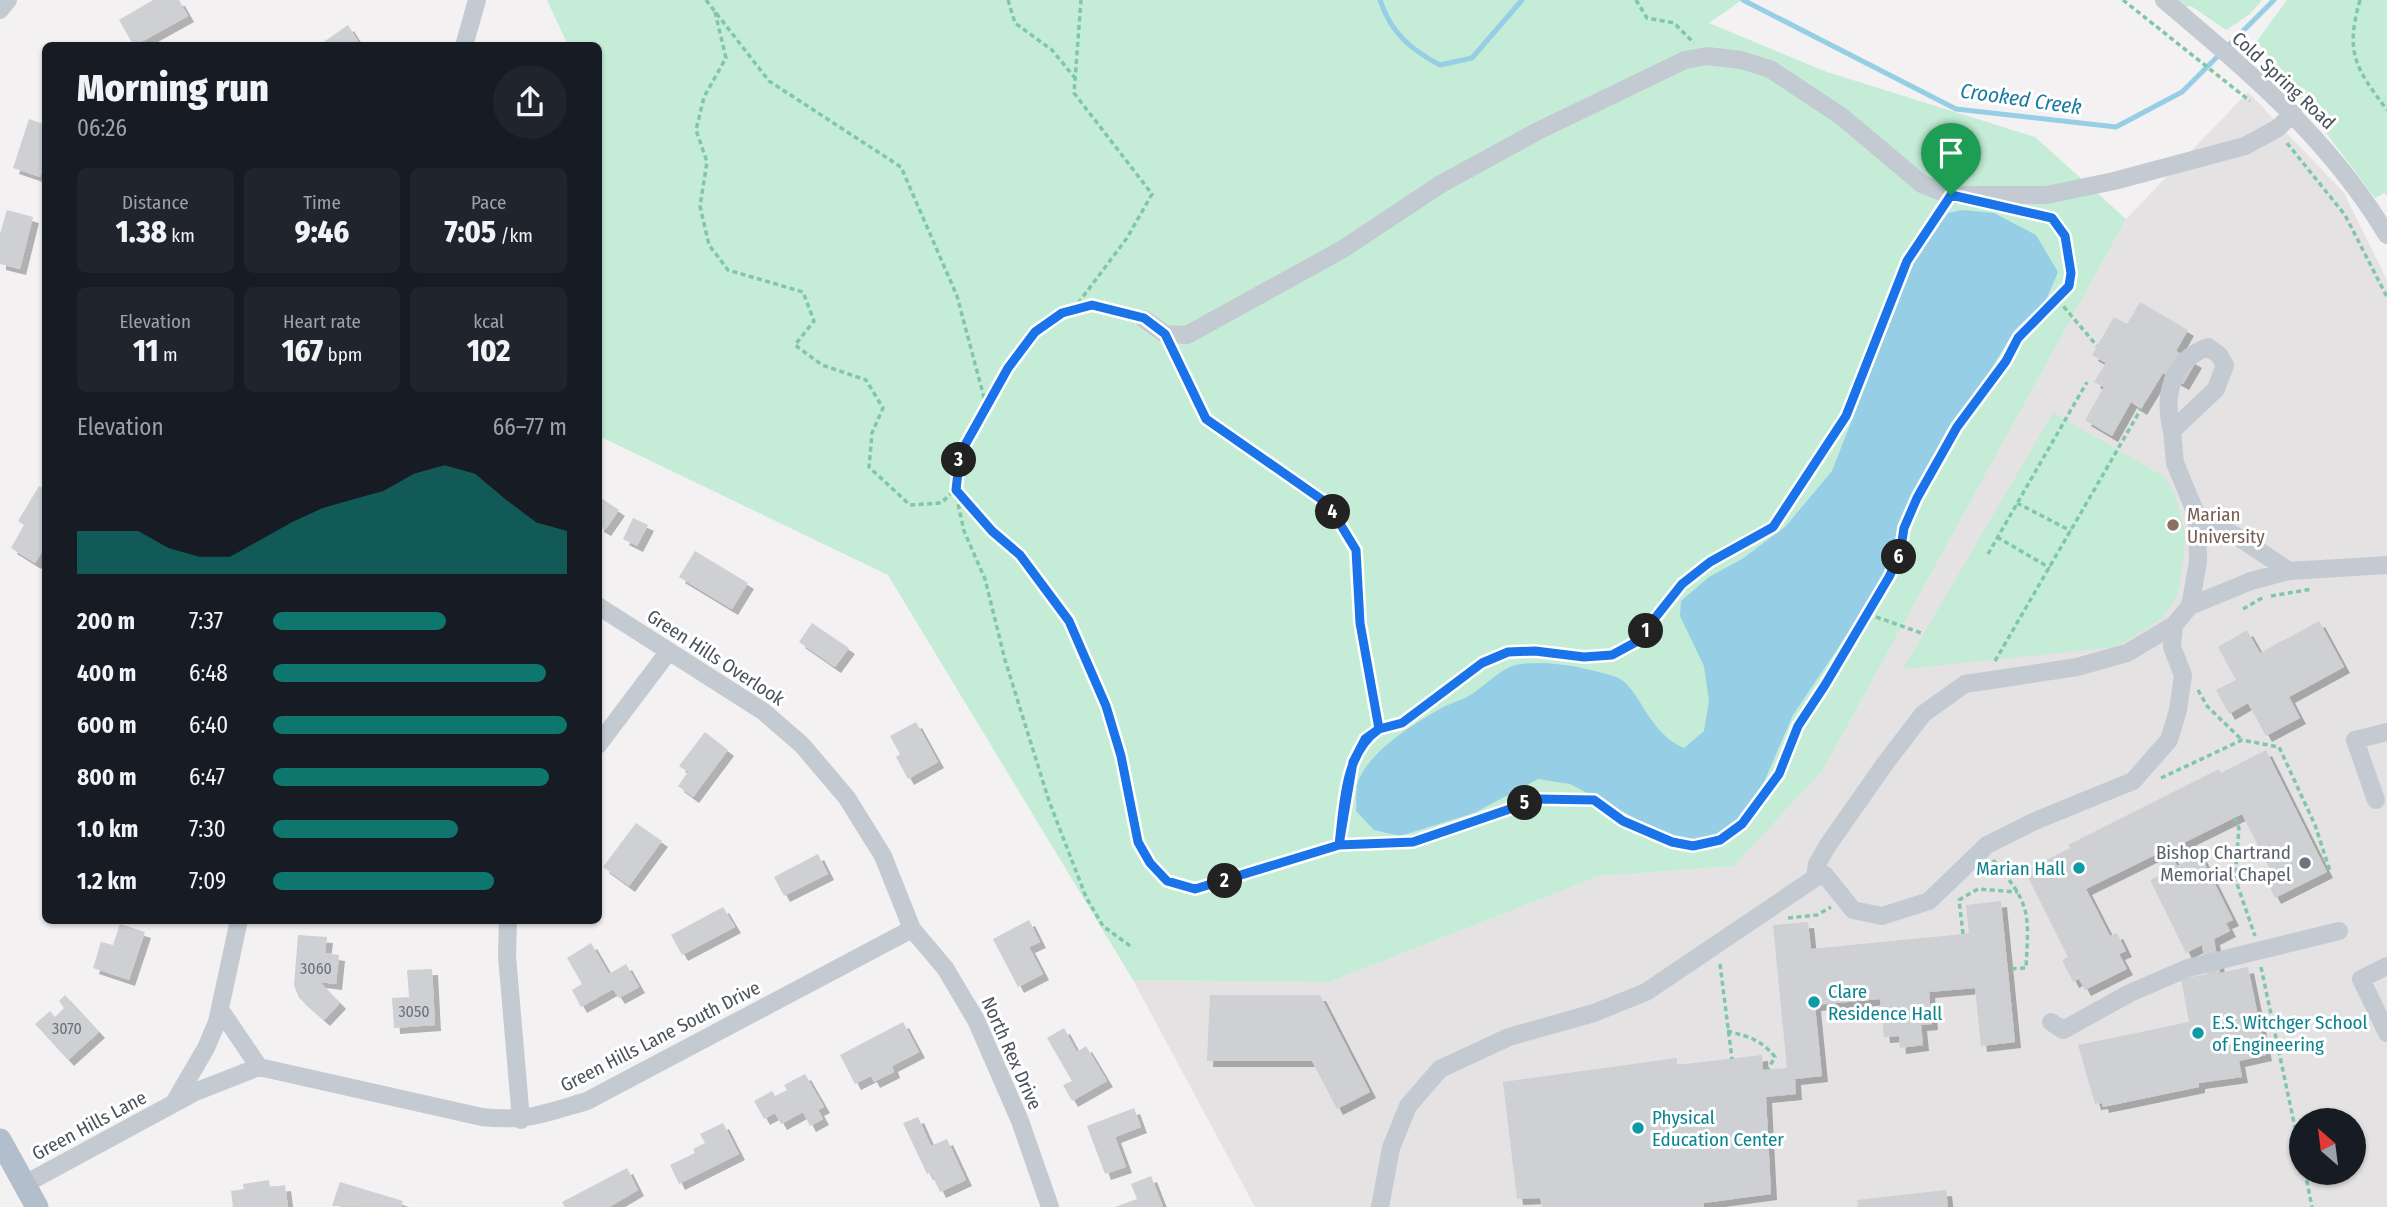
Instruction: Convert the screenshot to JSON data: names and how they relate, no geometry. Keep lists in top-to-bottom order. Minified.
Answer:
{"streets":{"street":["Cold Spring Road","Green Hills Overlook","Green Hills Lane South Drive","North Rex Drive","Green Hills Lane"]},"crossings":[["Green Hills Overlook","Green Hills Lane South Drive"],["Green Hills Overlook","North Rex Drive"],["Green Hills Lane South Drive","North Rex Drive"]],"water":["Crooked Creek"],"places":["Marian University","Bishop Chartrand Memorial Chapel","Marian Hall","Clare Residence Hall","E.S. Witchger School of Engineering","Physical Education Center"],"house_numbers":["3060","3050","3070"],"north":"top left","page":{"heading":["Morning run","06:26"],"stats":[["Distance","1.38 km"],["Time","9:46"],["Pace","7:05 /km"],["Elevation","11 m"],["Heart rate","167 bpm"],["kcal","102"]],"chart":["Elevation","66–77 m"],"pins":["3","4","6","1","5","2"],"list":[{"name":"200 m","note":"7:37"},{"name":"400 m","note":"6:48"},{"name":"600 m","note":"6:40"},{"name":"800 m","note":"6:47"},{"name":"1.0 km","note":"7:30"},{"name":"1.2 km","note":"7:09"}]}}
